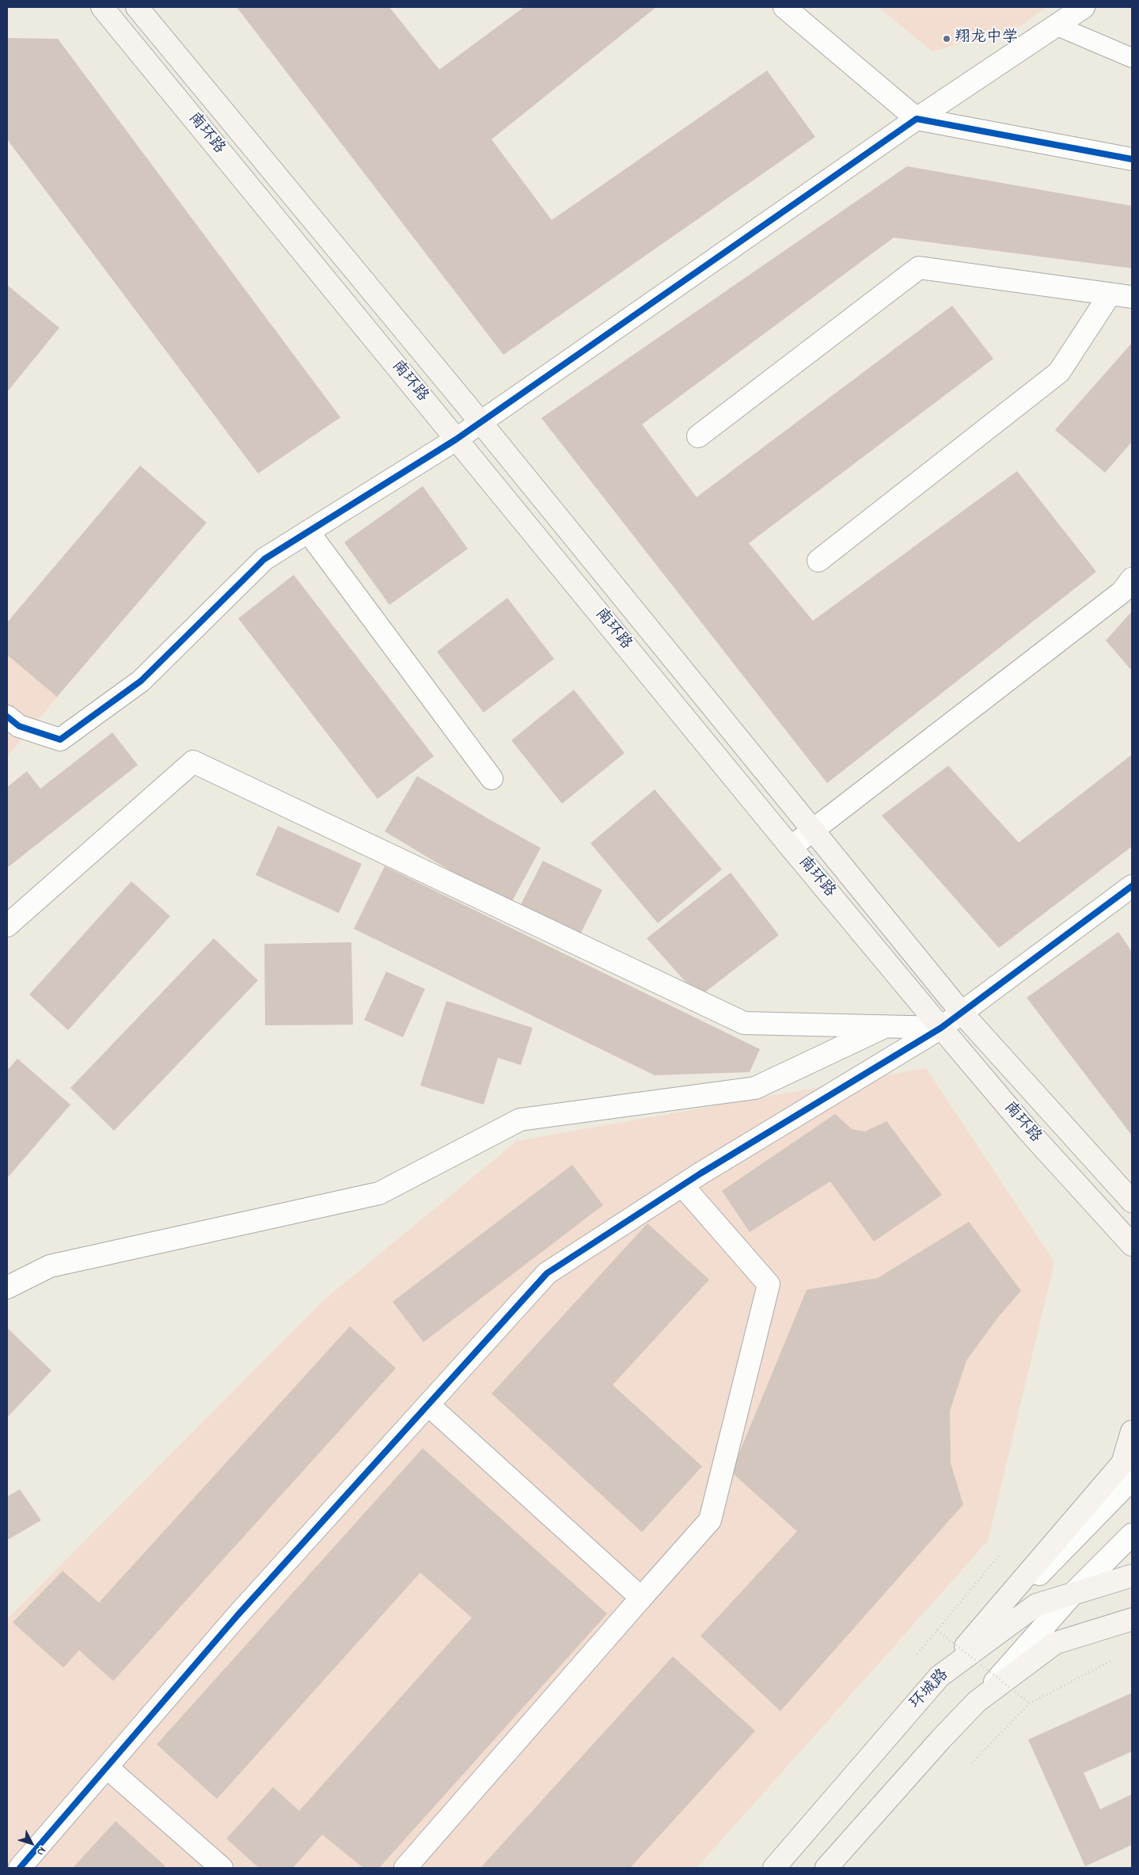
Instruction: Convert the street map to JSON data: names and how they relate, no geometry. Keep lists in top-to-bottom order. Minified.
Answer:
{"streets":{"main road":["南环路","环城路"]},"places":["翔龙中学"],"north":"bottom right"}
